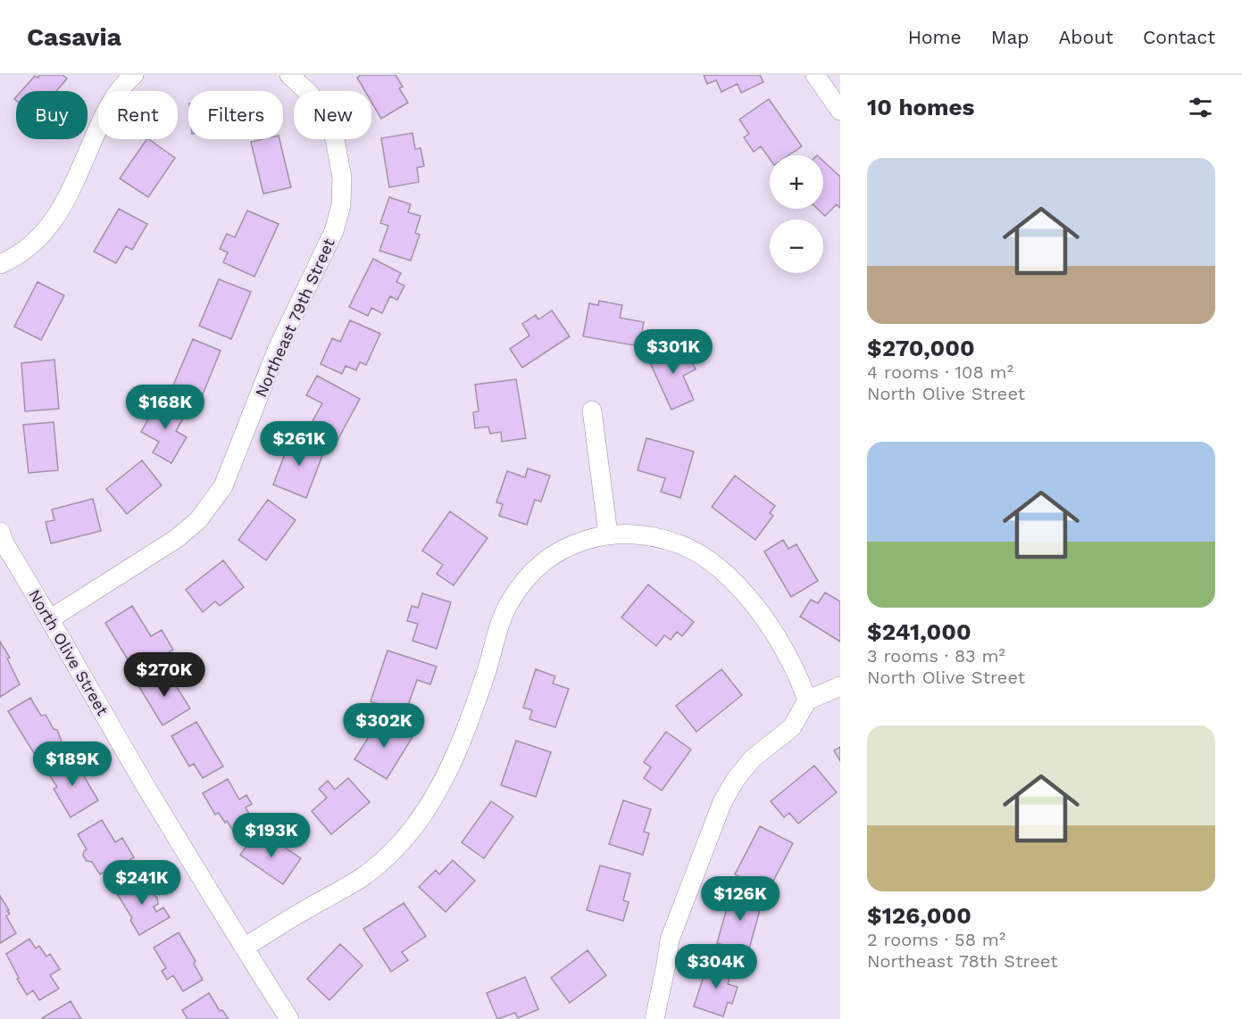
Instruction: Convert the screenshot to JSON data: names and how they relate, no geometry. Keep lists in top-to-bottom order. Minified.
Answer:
{"streets":{"street":["Northeast 79th Street","North Olive Street"]},"crossings":[["Northeast 79th Street","North Olive Street"]],"page":{"header":"Casavia","nav":["Home","Map","About","Contact"],"heading":"10 homes","chip":["Buy","Rent","Filters","New"],"list":[{"name":"$270,000","note":"4 rooms · 108 m² · North Olive Street"},{"name":"$241,000","note":"3 rooms · 83 m² · North Olive Street"},{"name":"$126,000","note":"2 rooms · 58 m² · Northeast 78th Street"}],"map_buttons":["+","−"],"price":["$301K","$168K","$261K","$270K","$302K","$189K","$193K","$241K","$126K","$304K"]}}
